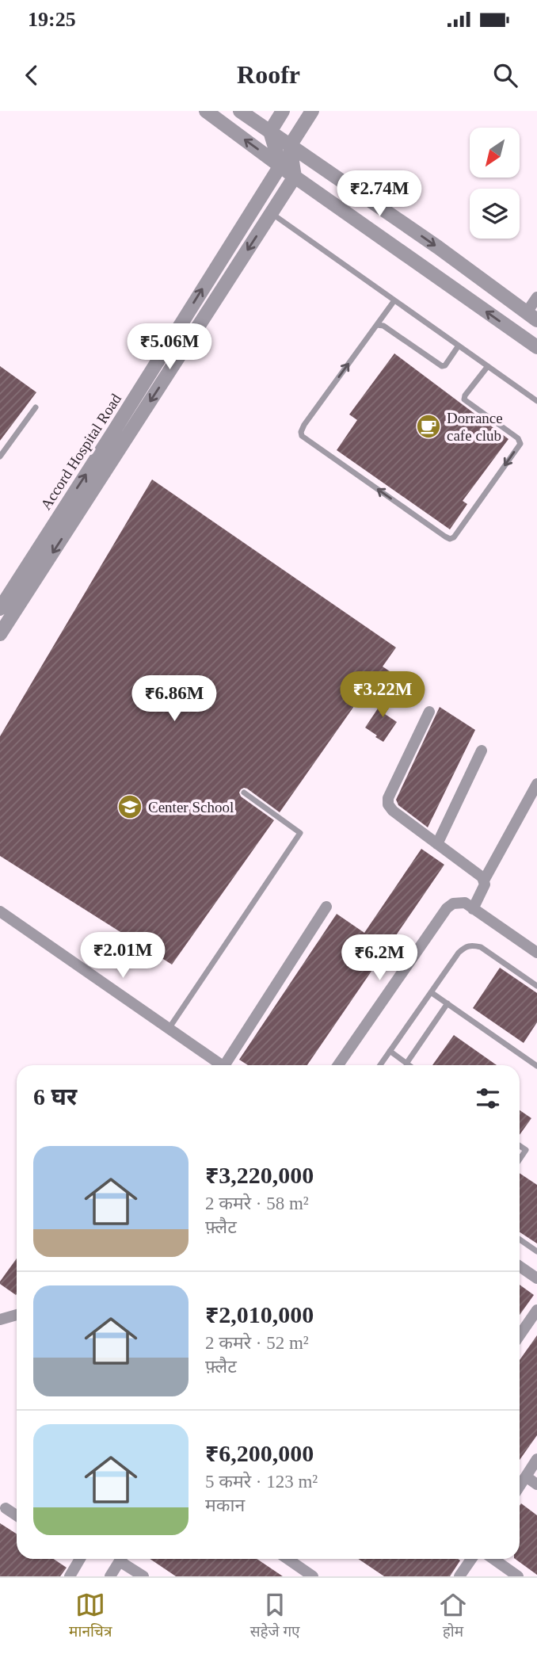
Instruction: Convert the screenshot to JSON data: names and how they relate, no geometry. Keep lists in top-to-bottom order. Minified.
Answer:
{"streets":{"street":["Accord Hospital Road"]},"places":{"cafe":["Dorrance cafe club"],"school or university":["Center School"]},"north":"bottom left","page":{"status":"19:25","header":"Roofr","price":["₹2.74M","₹5.06M","₹3.22M","₹6.86M","₹2.01M","₹6.2M"],"heading":"6 घर","list":[{"name":"₹3,220,000","note":"2 कमरे · 58 m² · फ़्लैट"},{"name":"₹2,010,000","note":"2 कमरे · 52 m² · फ़्लैट"},{"name":"₹6,200,000","note":"5 कमरे · 123 m² · मकान"}],"tabs":["मानचित्र","सहेजे गए","होम"]}}
